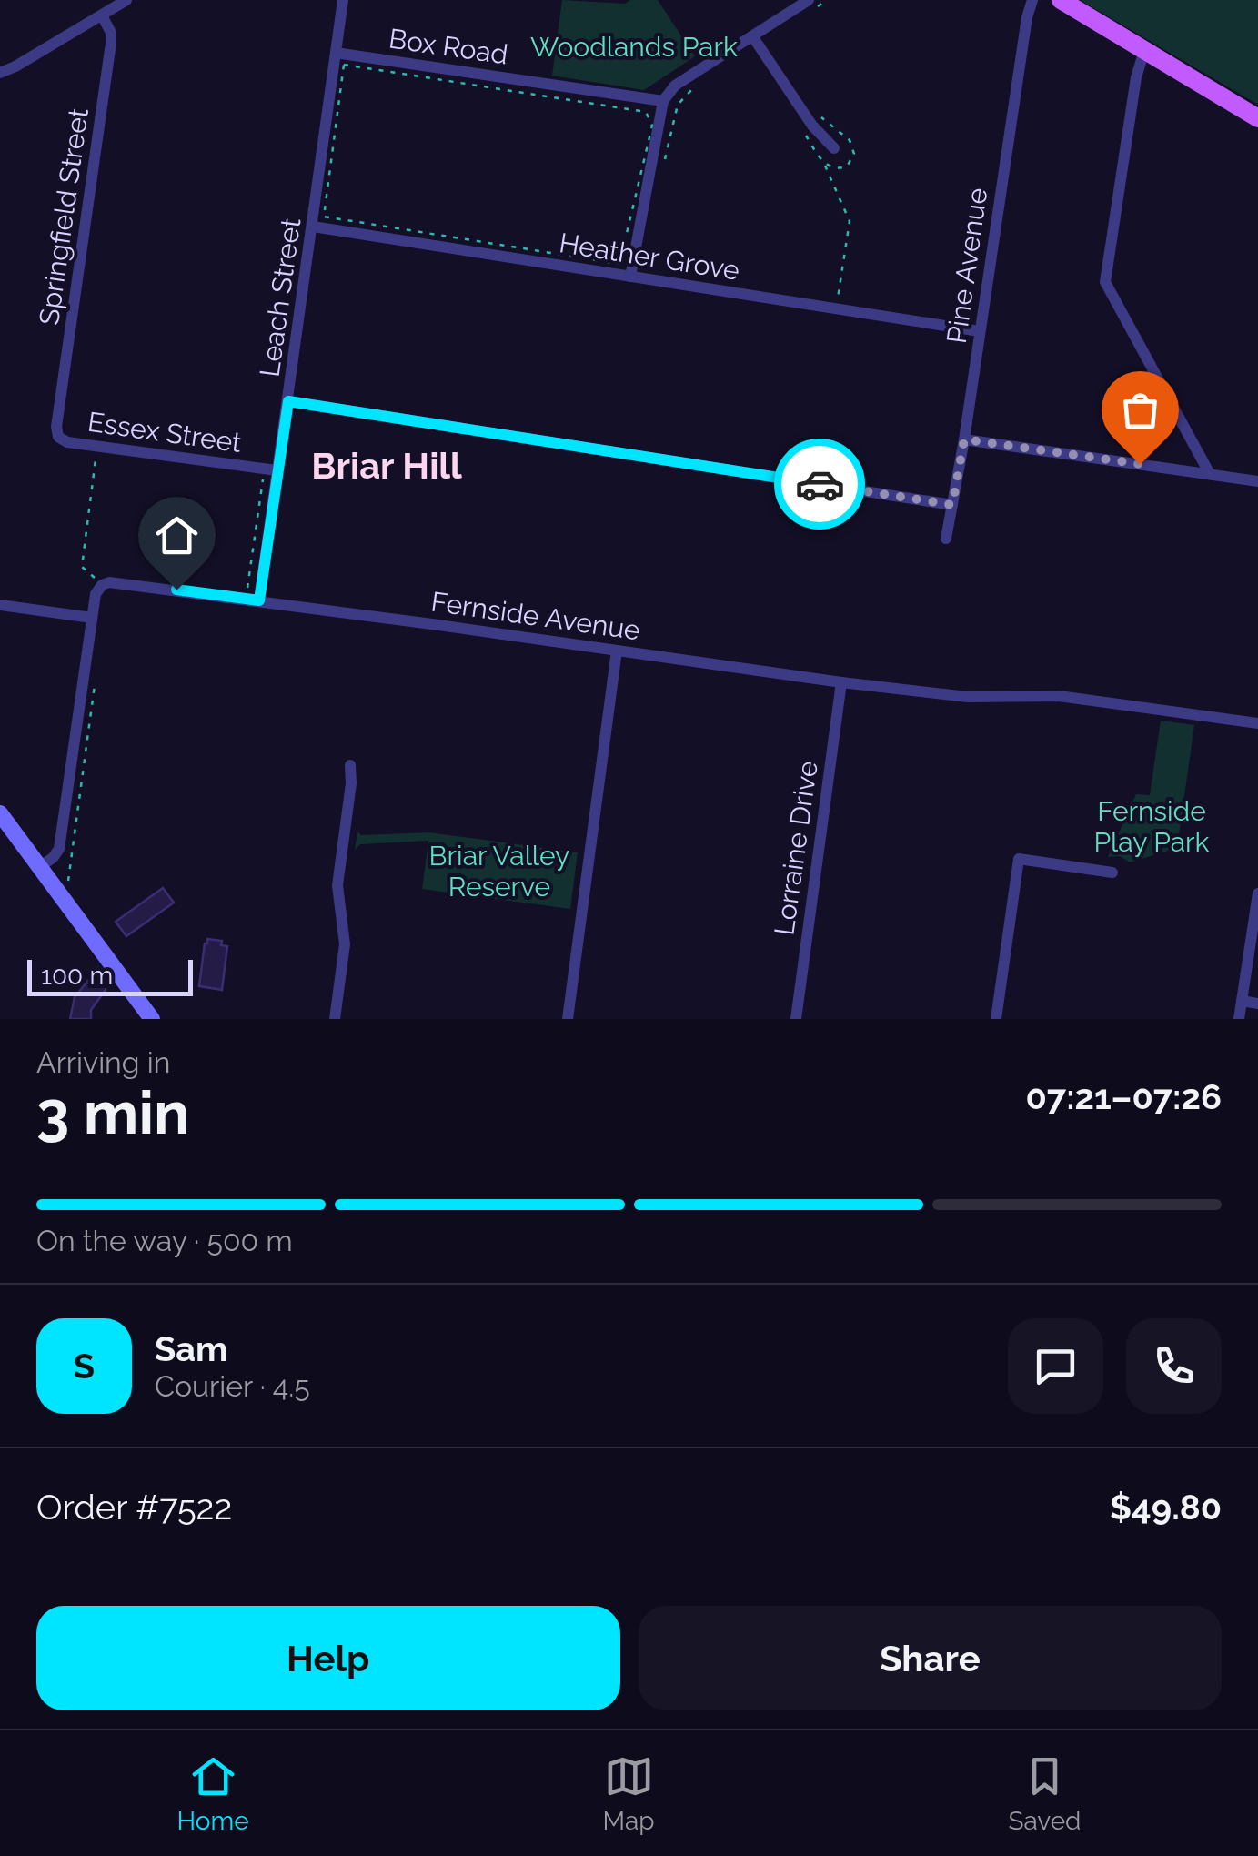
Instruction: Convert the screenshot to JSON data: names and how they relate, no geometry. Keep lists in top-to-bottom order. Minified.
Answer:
{"streets":{"street":["Box Road","Springfield Street","Heather Grove","Pine Avenue","Leach Street","Essex Street","Fernside Avenue","Lorraine Drive"]},"crossings":[["Box Road","Leach Street"],["Springfield Street","Essex Street"],["Heather Grove","Pine Avenue"],["Heather Grove","Leach Street"],["Leach Street","Essex Street"],["Leach Street","Fernside Avenue"],["Fernside Avenue","Lorraine Drive"]],"districts":["Briar Hill"],"parks":["Woodlands Park","Fernside Play Park","Briar Valley Reserve"],"scale_bar":"100 m","page":{"scale":"100 m","heading":["3 min","Arriving in","07:21–07:26"],"panel":["Sam","Courier · 4.5","Order #7522","$49.80"],"bar":"On the way · 500 m","round":"S","buttons":["Help","Share"],"tabs":["Home","Map","Saved"]}}
